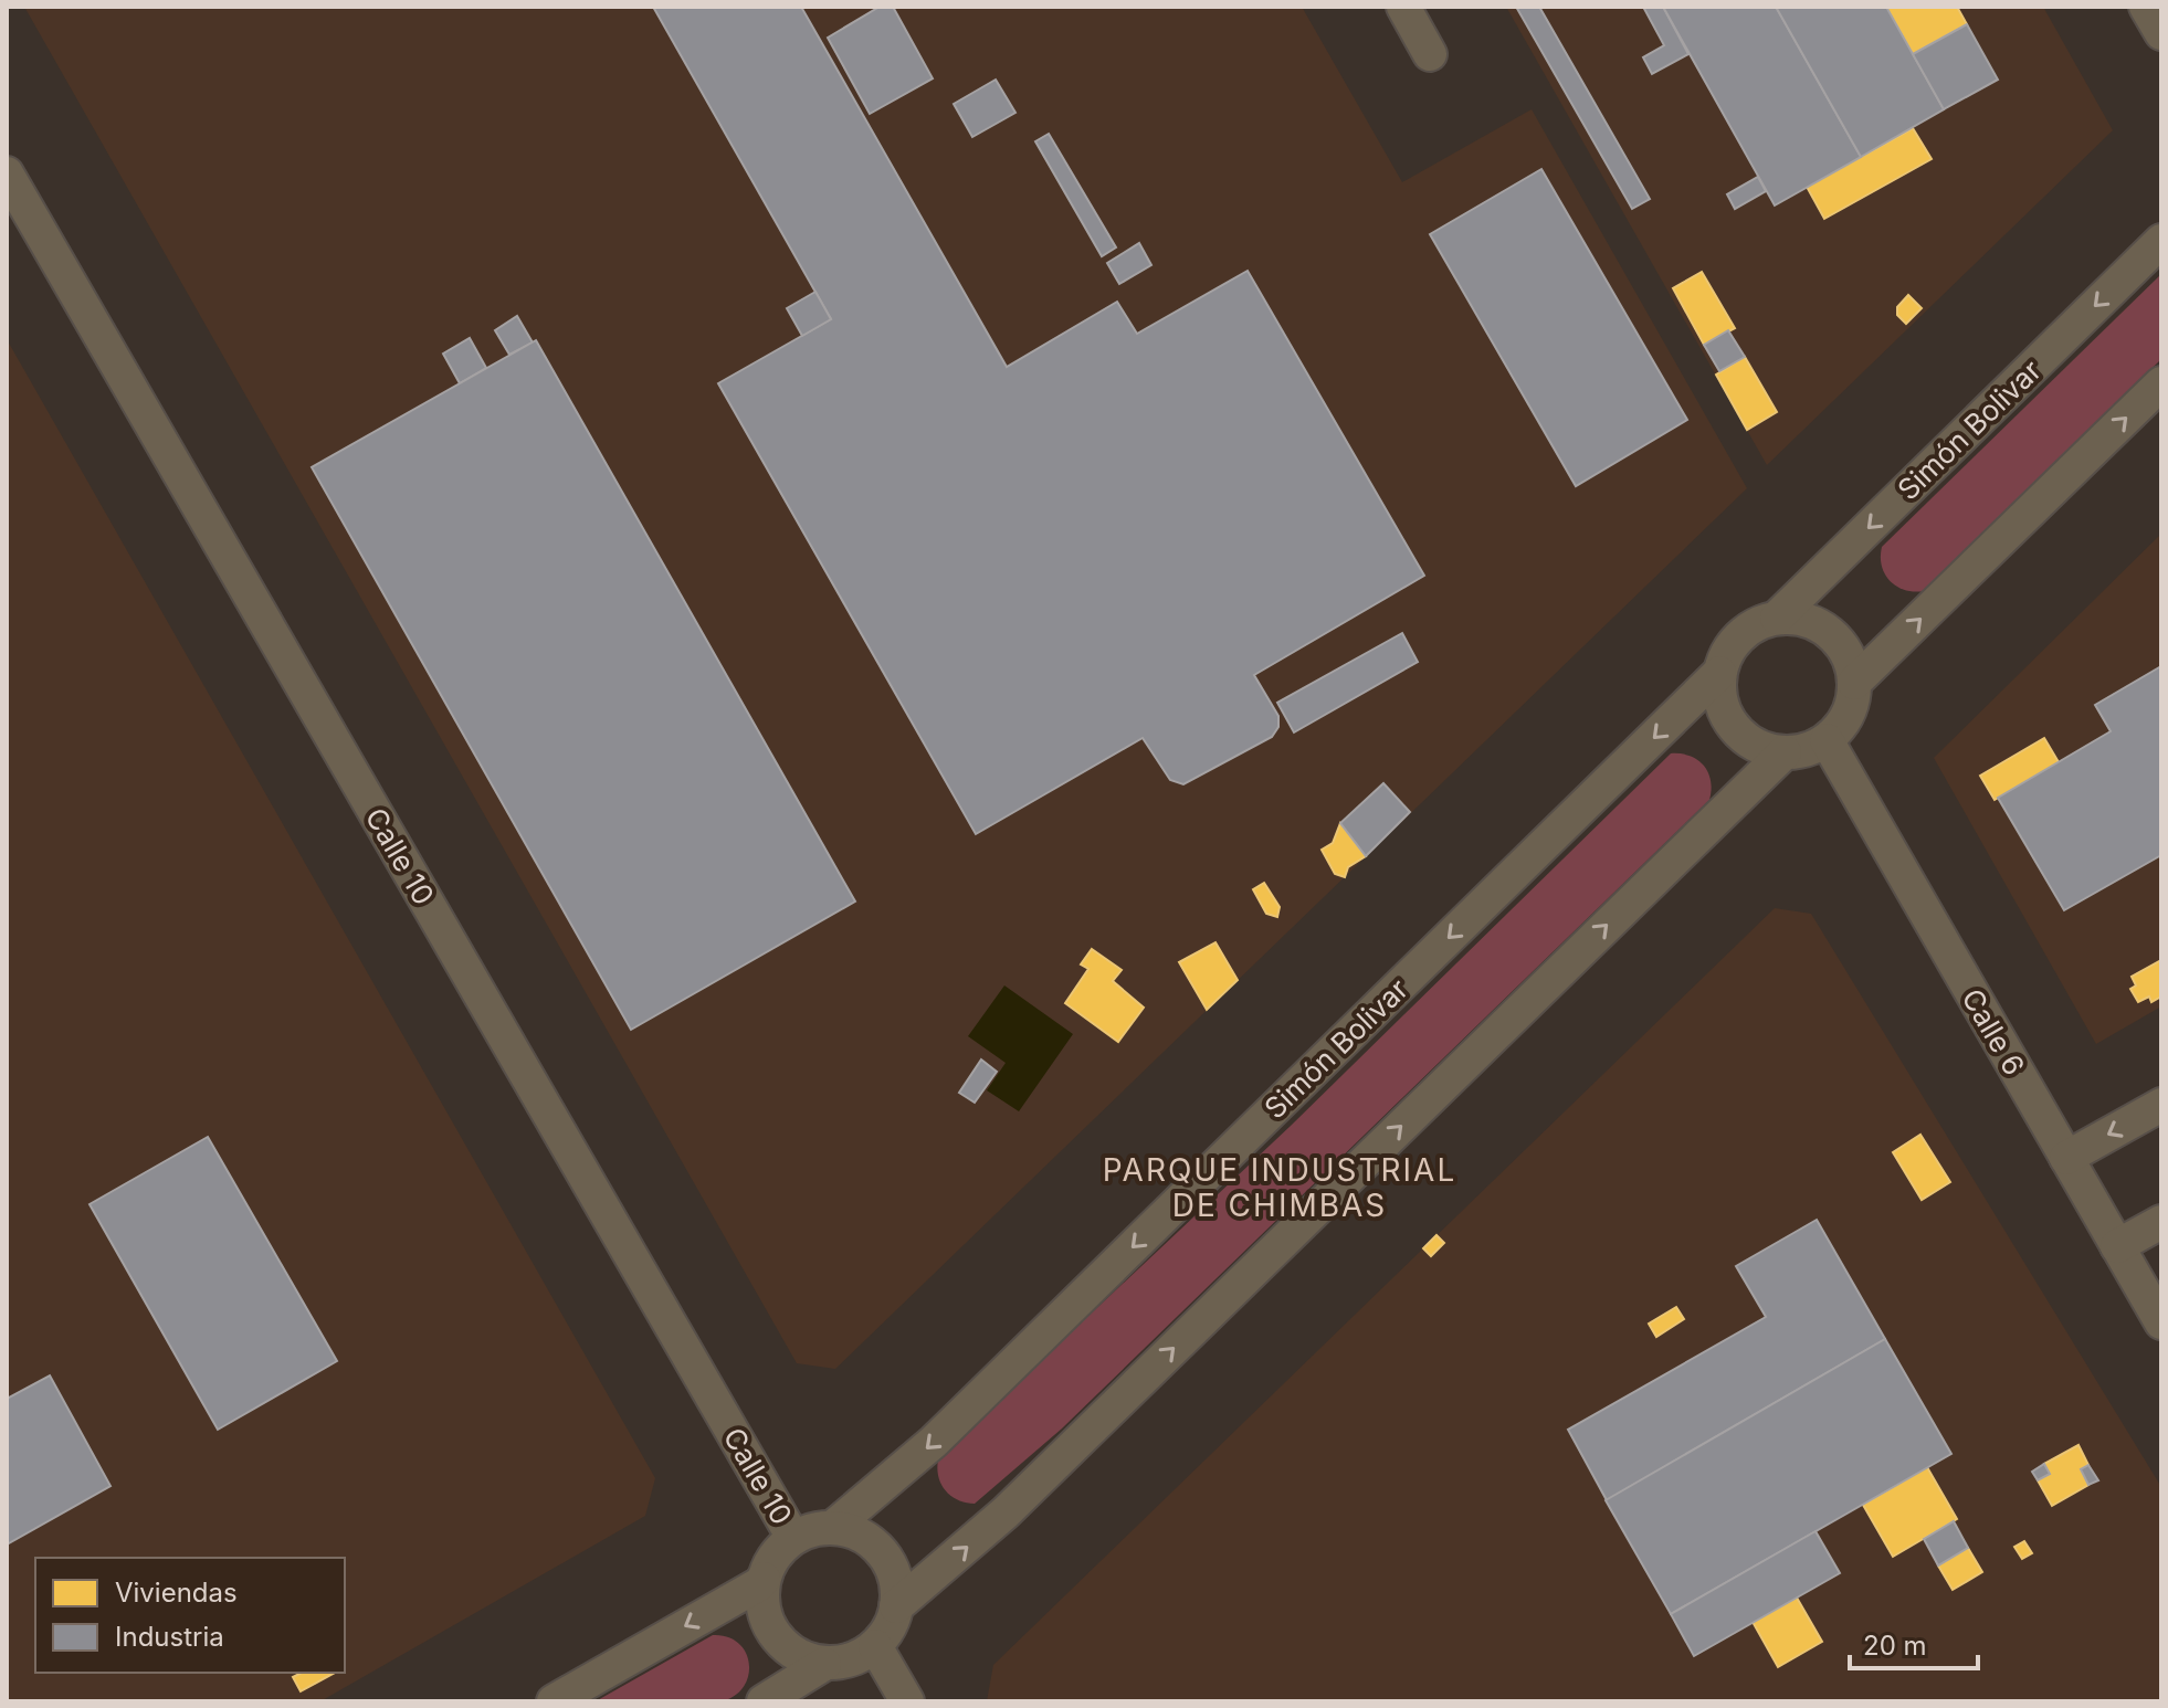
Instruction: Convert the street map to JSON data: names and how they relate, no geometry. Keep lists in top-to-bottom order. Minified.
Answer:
{"streets":{"street":["Simón Bolivar","Calle 10","Calle 6"]},"crossings":[["Simón Bolivar","Calle 10"],["Simón Bolivar","Calle 6"]],"districts":["PARQUE INDUSTRIAL DE CHIMBAS"],"legend":["Viviendas","Industria"],"scale_bar":"20 m"}
